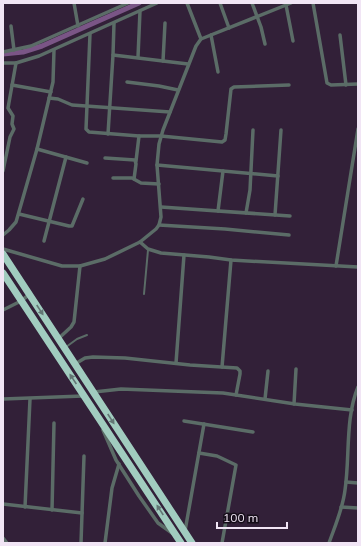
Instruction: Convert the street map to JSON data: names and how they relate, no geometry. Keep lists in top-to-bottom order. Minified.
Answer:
{"scale_bar":"100 m"}
